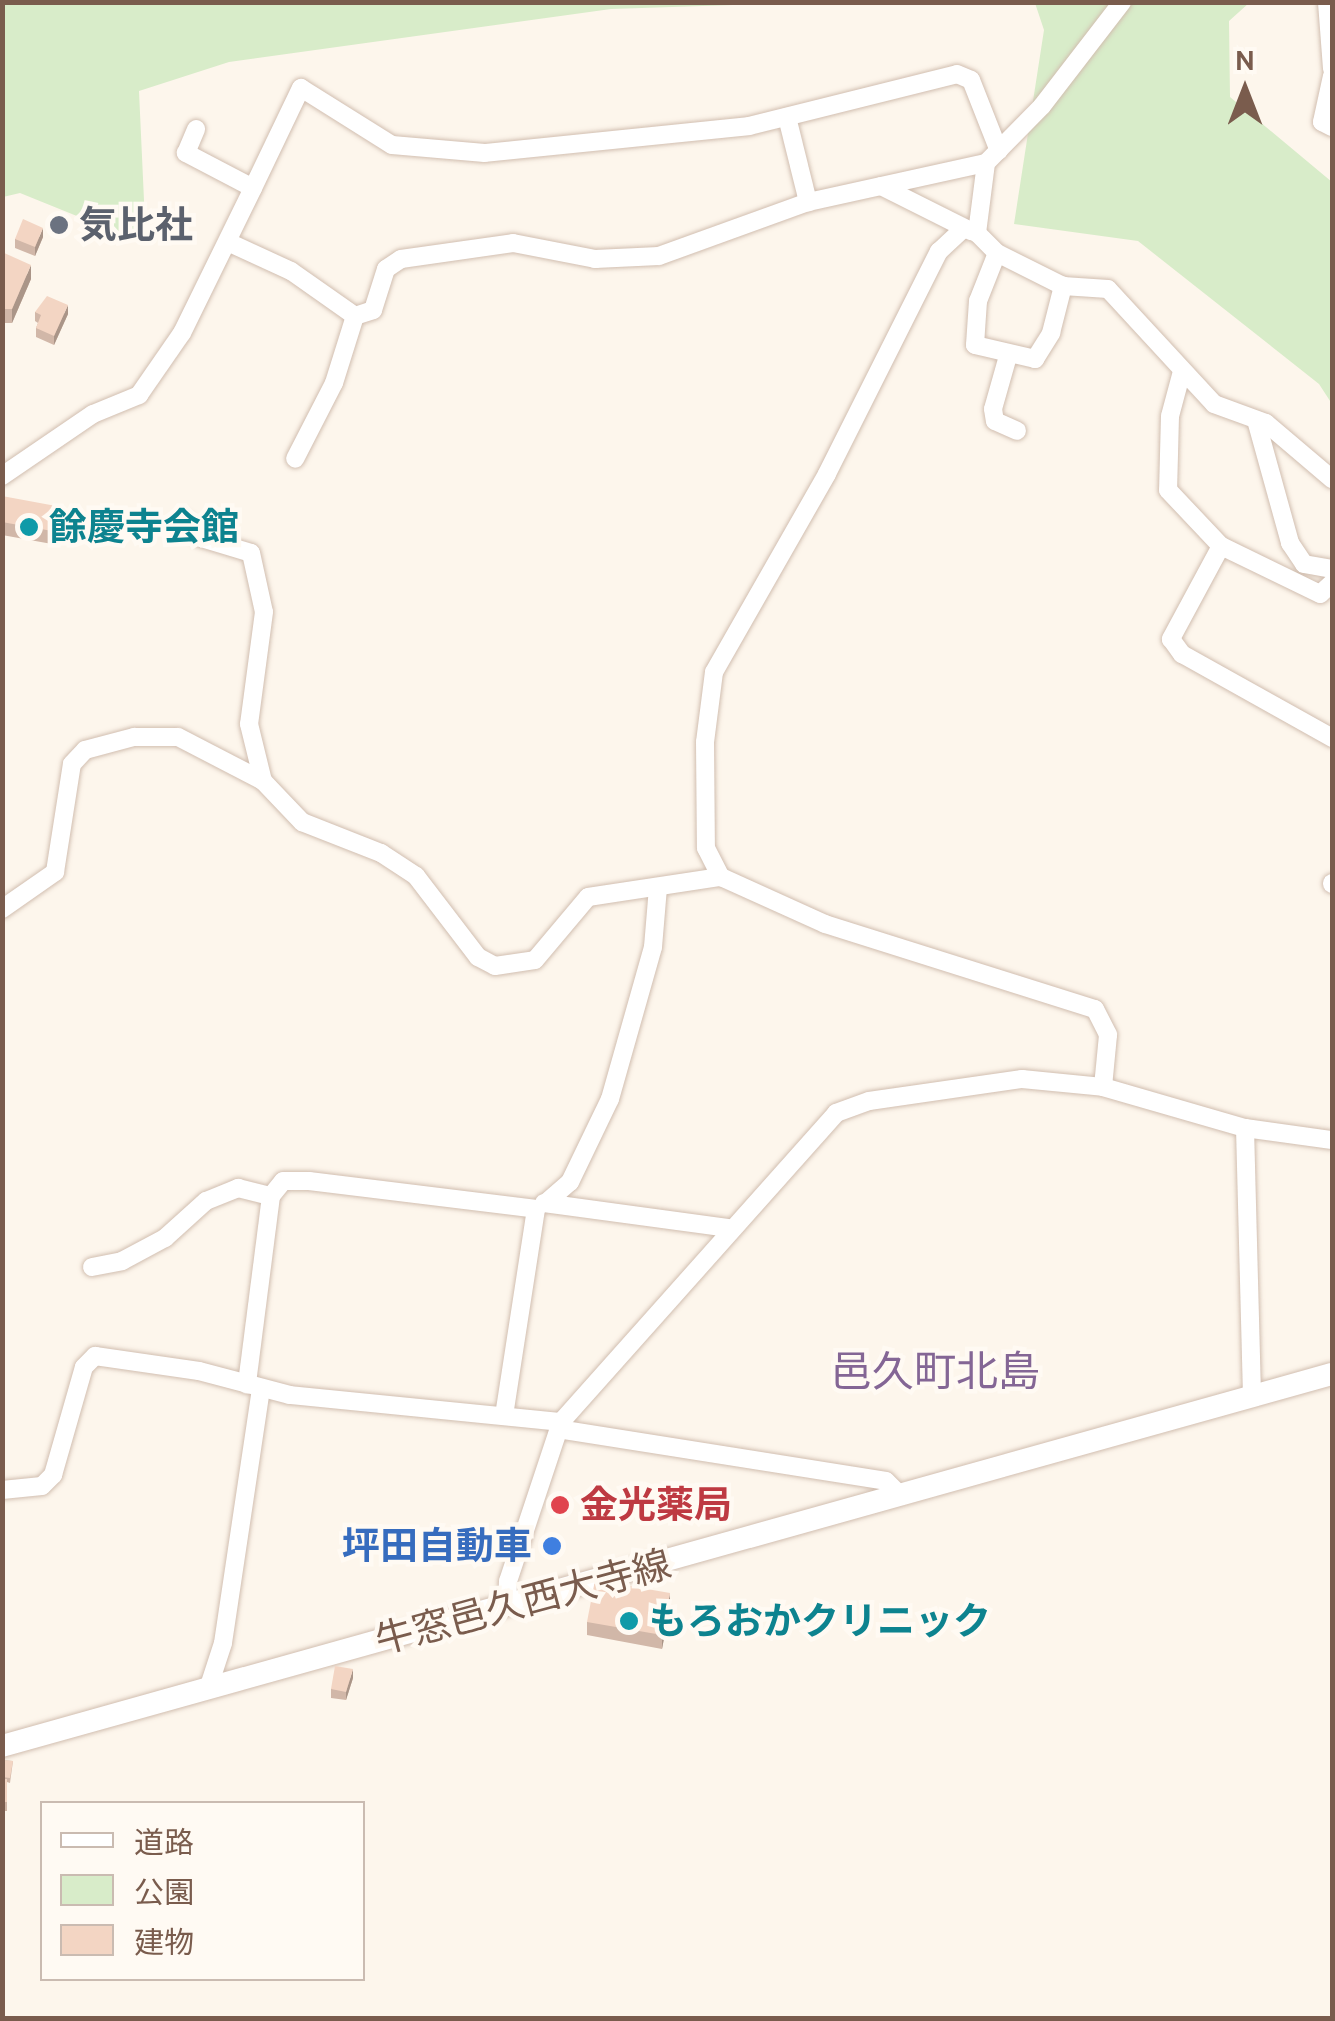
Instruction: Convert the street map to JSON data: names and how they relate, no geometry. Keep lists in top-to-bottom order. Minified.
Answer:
{"streets":{"main road":["牛窓邑久西大寺線"]},"districts":["邑久町北島"],"places":["気比社","餘慶寺会館","金光薬局","坪田自動車","もろおかクリニック"],"legend":["道路","公園","建物"],"north":"top"}
